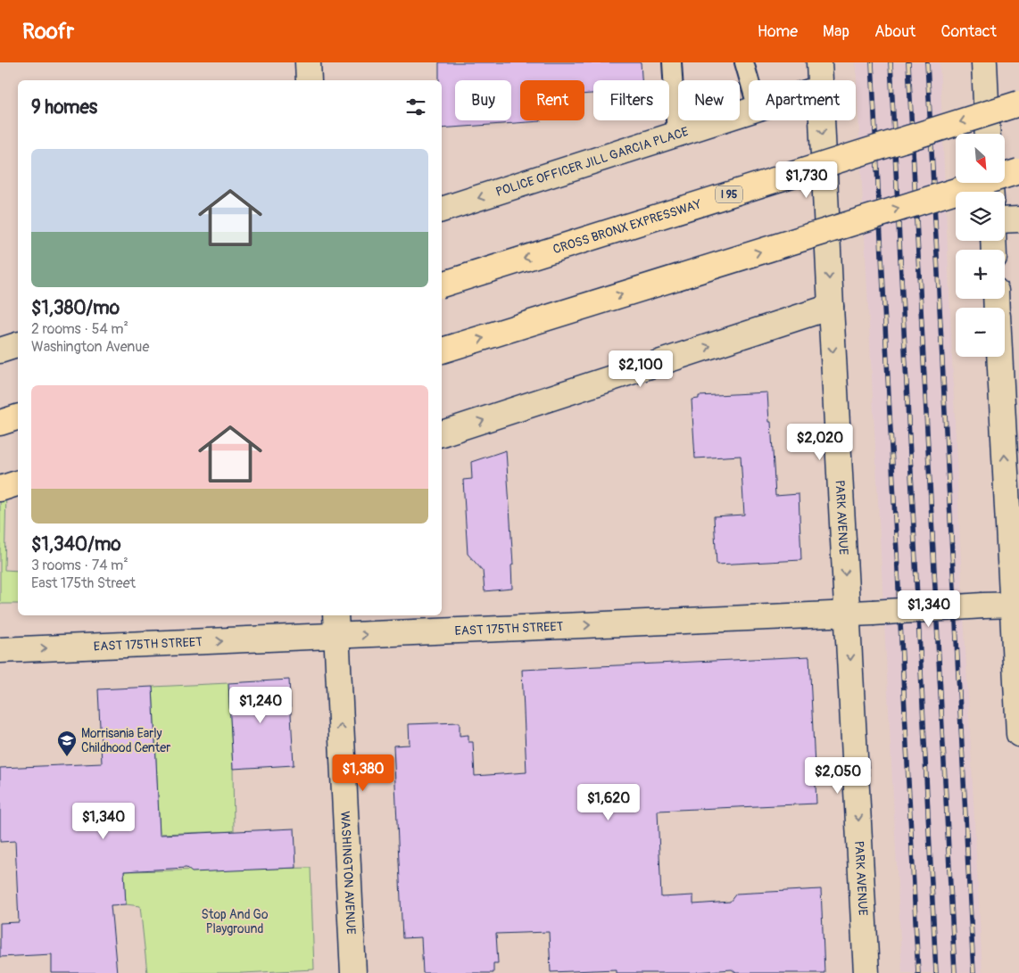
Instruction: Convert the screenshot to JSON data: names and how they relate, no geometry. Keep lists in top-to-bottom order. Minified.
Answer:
{"streets":{"highway":["I 95","CROSS BRONX EXPRESSWAY"],"street":["POLICE OFFICER JILL GARCIA PLACE","PARK AVENUE","EAST 175TH STREET","WASHINGTON AVENUE"]},"crossings":[["PARK AVENUE","EAST 175TH STREET"],["EAST 175TH STREET","WASHINGTON AVENUE"]],"one_way":["EAST 175TH STREET","WASHINGTON AVENUE"],"parks":["Stop And Go Playground"],"places":{"school or university":["Morrisania Early Childhood Center"]},"north":"bottom right","page":{"header":"Roofr","nav":["Home","Map","About","Contact"],"chip":["Buy","Rent","Filters","New","Apartment"],"heading":"9 homes","map_buttons":["+","−"],"list":[{"name":"$1,380/mo","note":"2 rooms · 54 m² · Washington Avenue"},{"name":"$1,340/mo","note":"3 rooms · 74 m² · East 175th Street"}],"price":["$1,730","$2,100","$2,020","$1,340","$1,240","$1,380","$2,050","$1,620","$1,340"]}}
